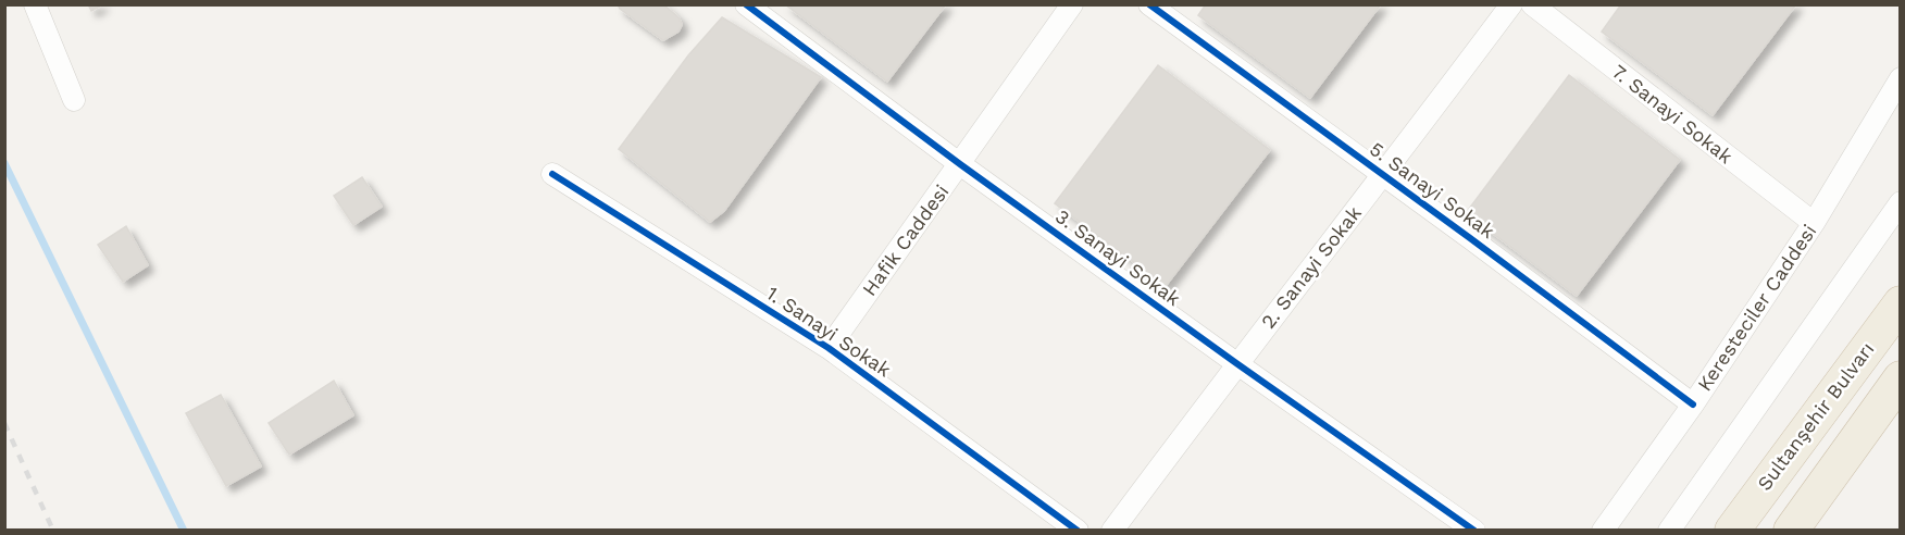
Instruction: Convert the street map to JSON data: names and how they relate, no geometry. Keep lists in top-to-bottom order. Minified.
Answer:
{"streets":{"highway":["Sultanşehir Bulvarı"],"street":["7. Sanayi Sokak","5. Sanayi Sokak","Hafik Caddesi","3. Sanayi Sokak","2. Sanayi Sokak","Keresteciler Caddesi","1. Sanayi Sokak"]},"crossings":[["7. Sanayi Sokak","Keresteciler Caddesi"],["5. Sanayi Sokak","2. Sanayi Sokak"],["5. Sanayi Sokak","Keresteciler Caddesi"],["Hafik Caddesi","3. Sanayi Sokak"],["Hafik Caddesi","1. Sanayi Sokak"],["3. Sanayi Sokak","2. Sanayi Sokak"]]}
